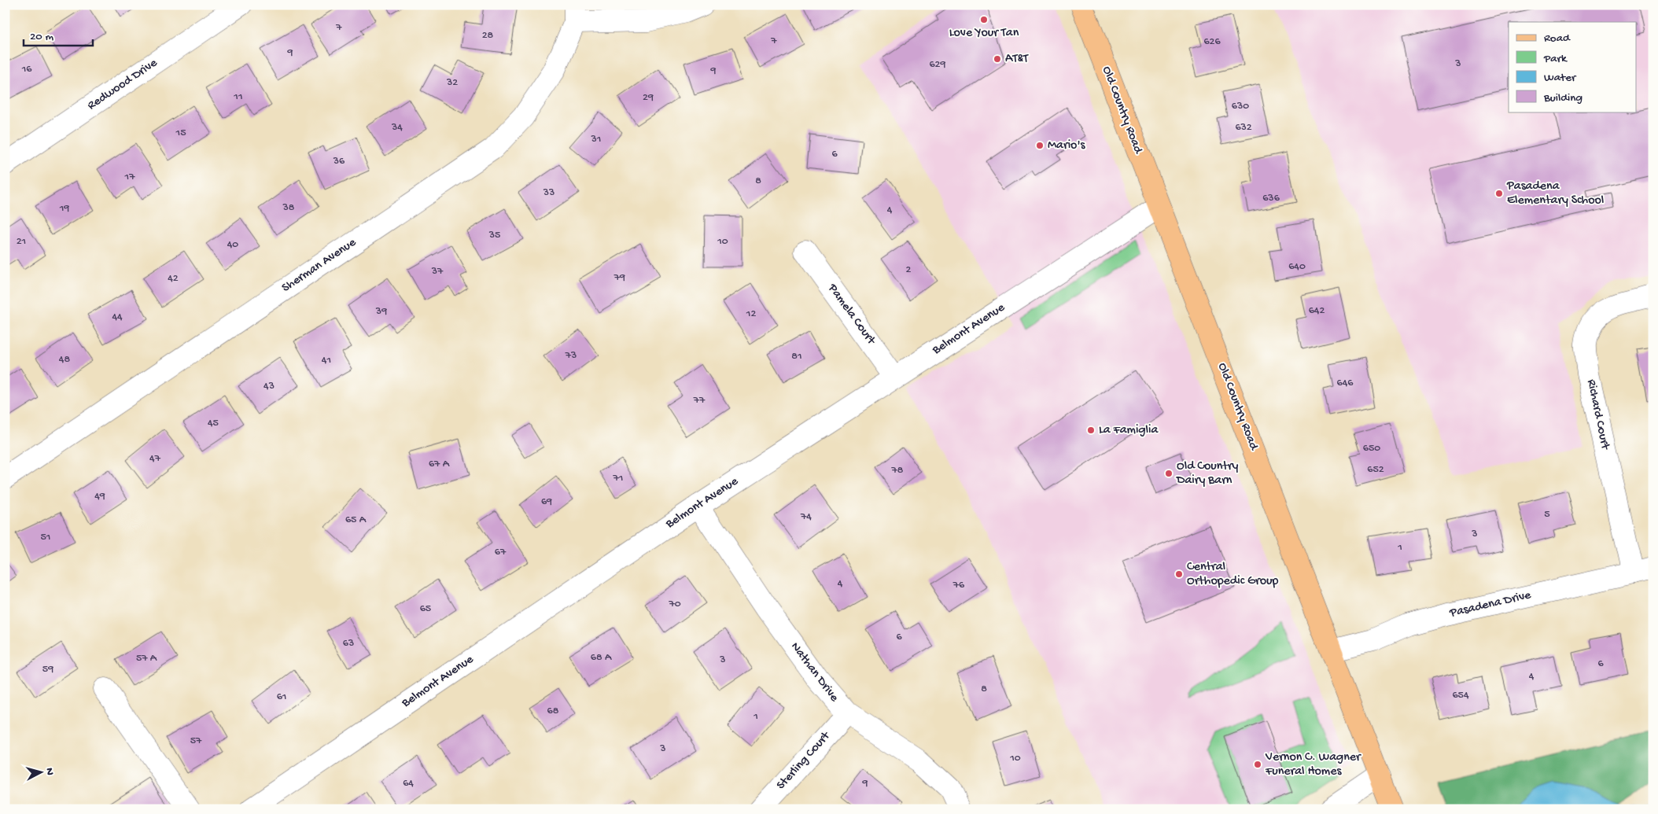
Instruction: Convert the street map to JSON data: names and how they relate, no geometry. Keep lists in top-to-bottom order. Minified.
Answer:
{"streets":{"main road":["Old Country Road"],"street":["Redwood Drive","Sherman Avenue","Pamela Court","Belmont Avenue","Richard Court","Pasadena Drive","Nathan Drive","Sterling Court"]},"crossings":[["Old Country Road","Belmont Avenue"],["Old Country Road","Pasadena Drive"],["Pamela Court","Belmont Avenue"],["Belmont Avenue","Nathan Drive"],["Richard Court","Pasadena Drive"],["Nathan Drive","Sterling Court"]],"places":["Love Your Tan","AT&T","Mario's","Pasadena Elementary School","La Famiglia","Old Country Dairy Barn","Central Orthopedic Group","Vernon C. Wagner Funeral Homes"],"house_numbers":["7","28","7","626","9","3","629","16","9","32","11","29","630","34","632","15","31","6","36","17","8","33","636","38","19","4","35","21","10","40","640","2","37","79","42","642","39","12","44","73","81","48","41","646","43","77","45","650","47","67 A","652","78","71","49","69","5","74","65 A","3","51","1","67","4","76","70","65","6","63","68 A","57 A","3","6","59","4","8","654","61","68","1","57","3","10","64","9"],"legend":["Road","Park","Water","Building"],"scale_bar":"20 m","north":"right"}
